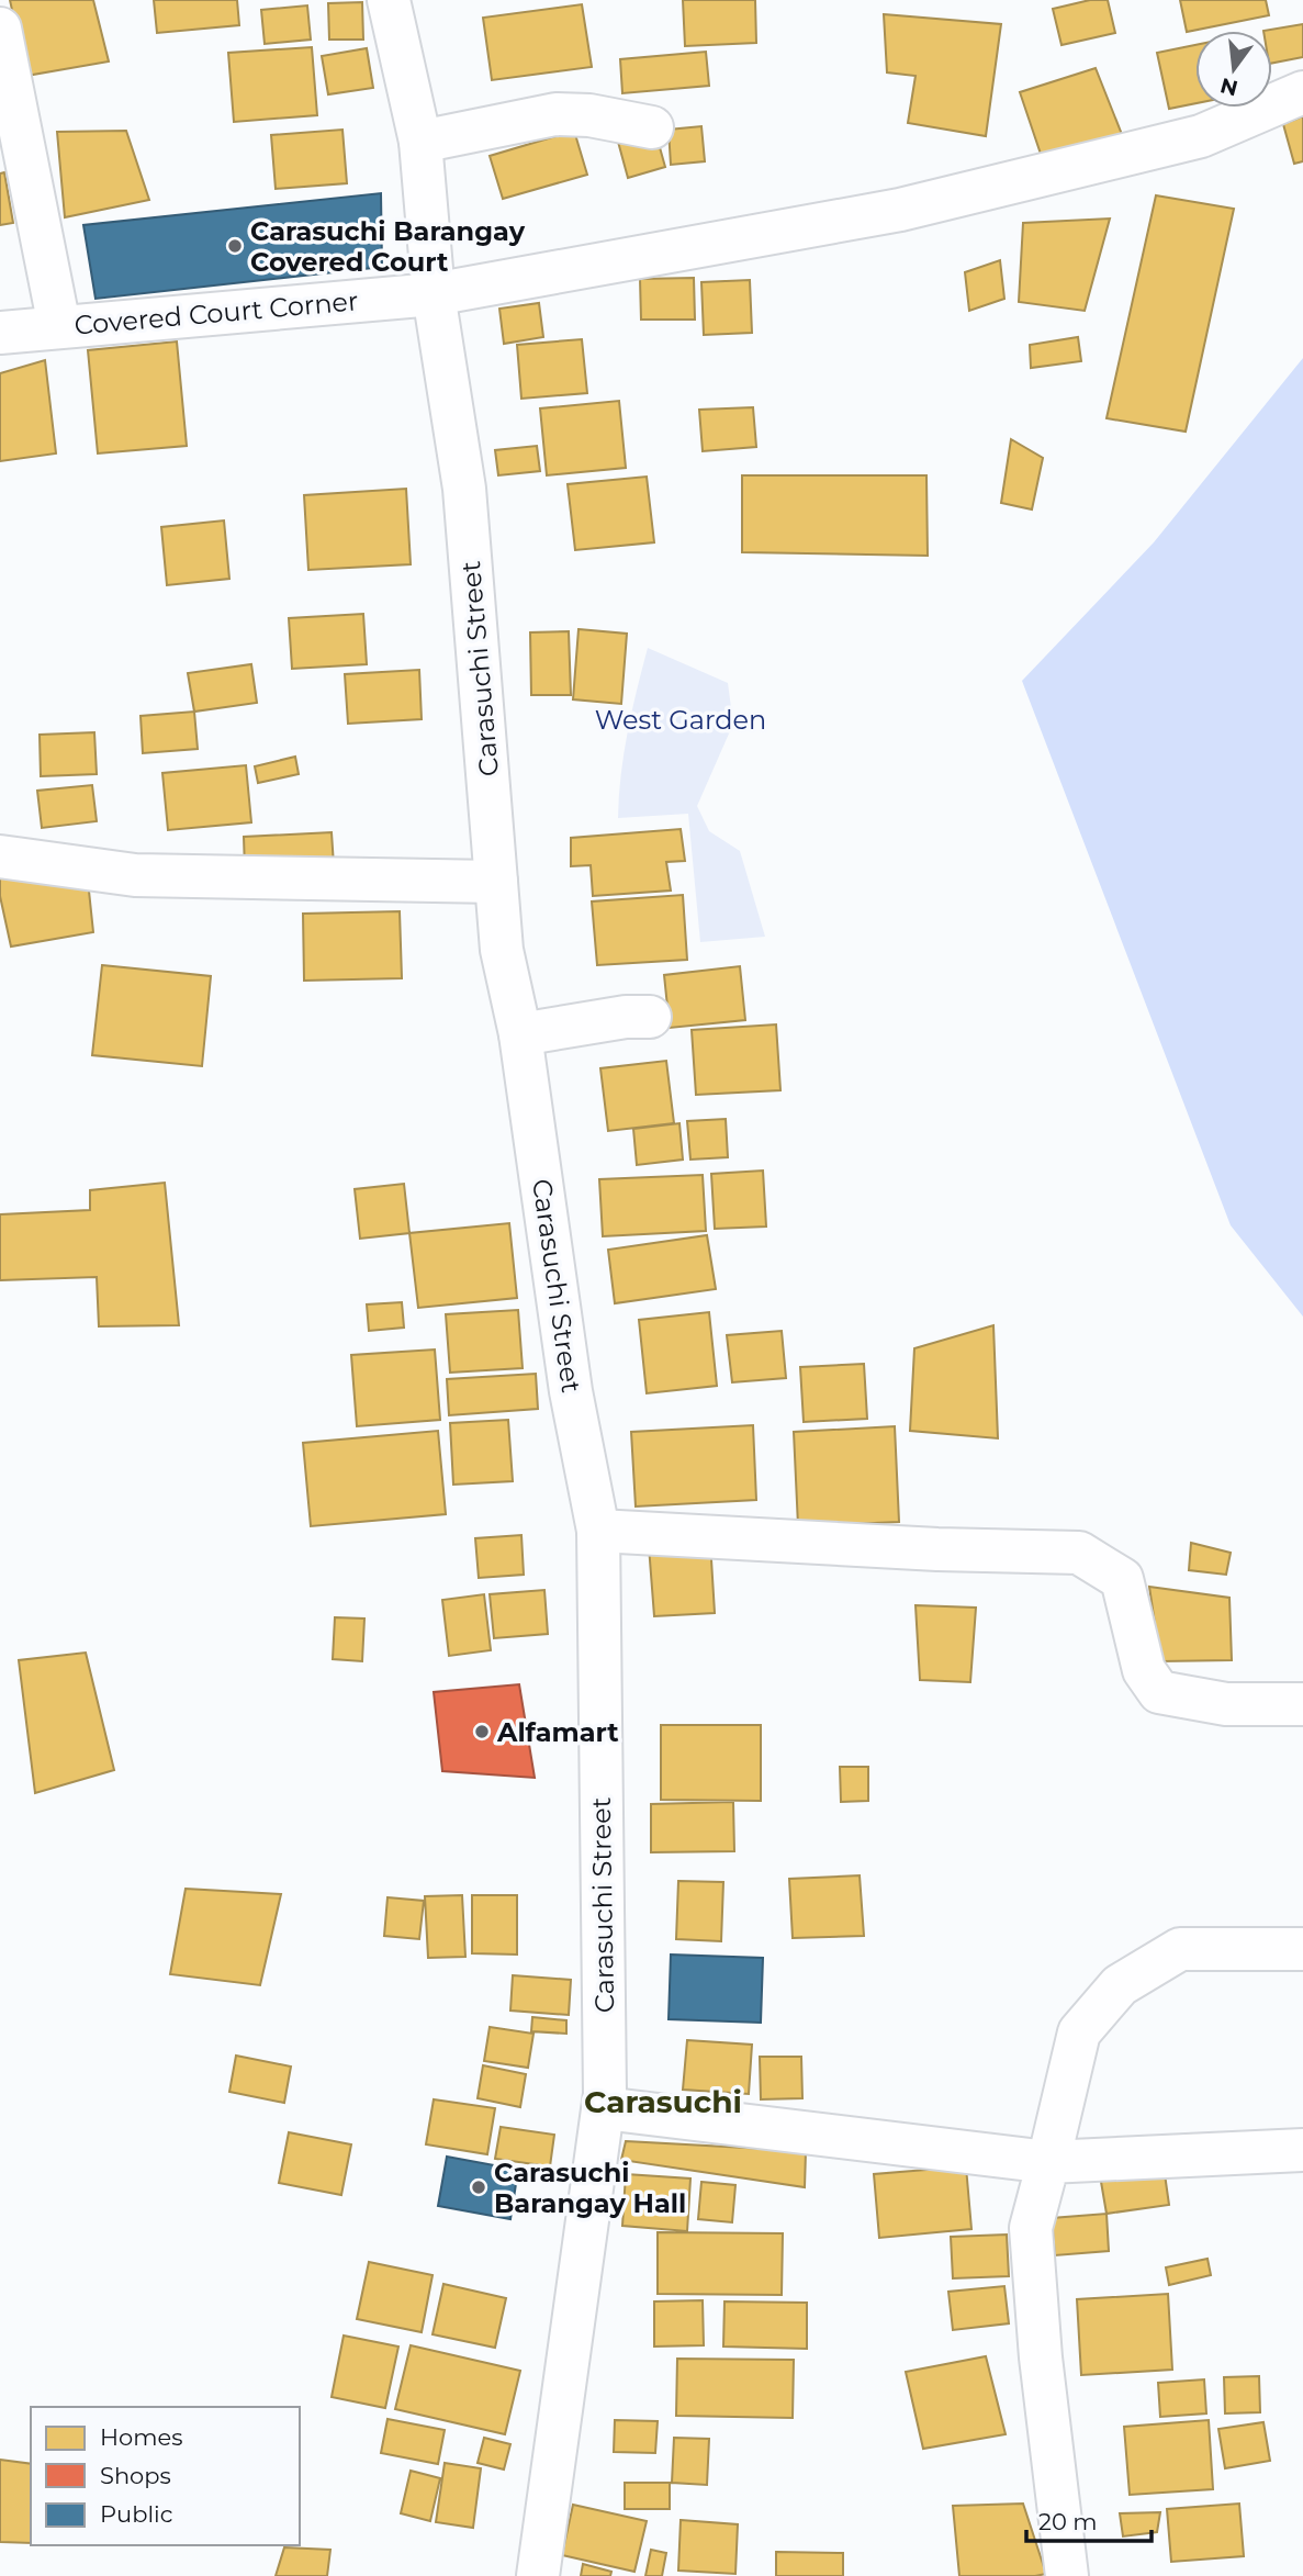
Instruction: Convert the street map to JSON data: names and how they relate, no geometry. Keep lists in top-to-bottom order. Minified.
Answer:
{"streets":{"street":["Covered Court Corner","Carasuchi Street"]},"crossings":[["Covered Court Corner","Carasuchi Street"]],"districts":["Carasuchi"],"parks":["West Garden"],"places":["Carasuchi Barangay Covered Court","Alfamart","Carasuchi Barangay Hall"],"legend":["Homes","Shops","Public"],"scale_bar":"20 m","north":"bottom"}
